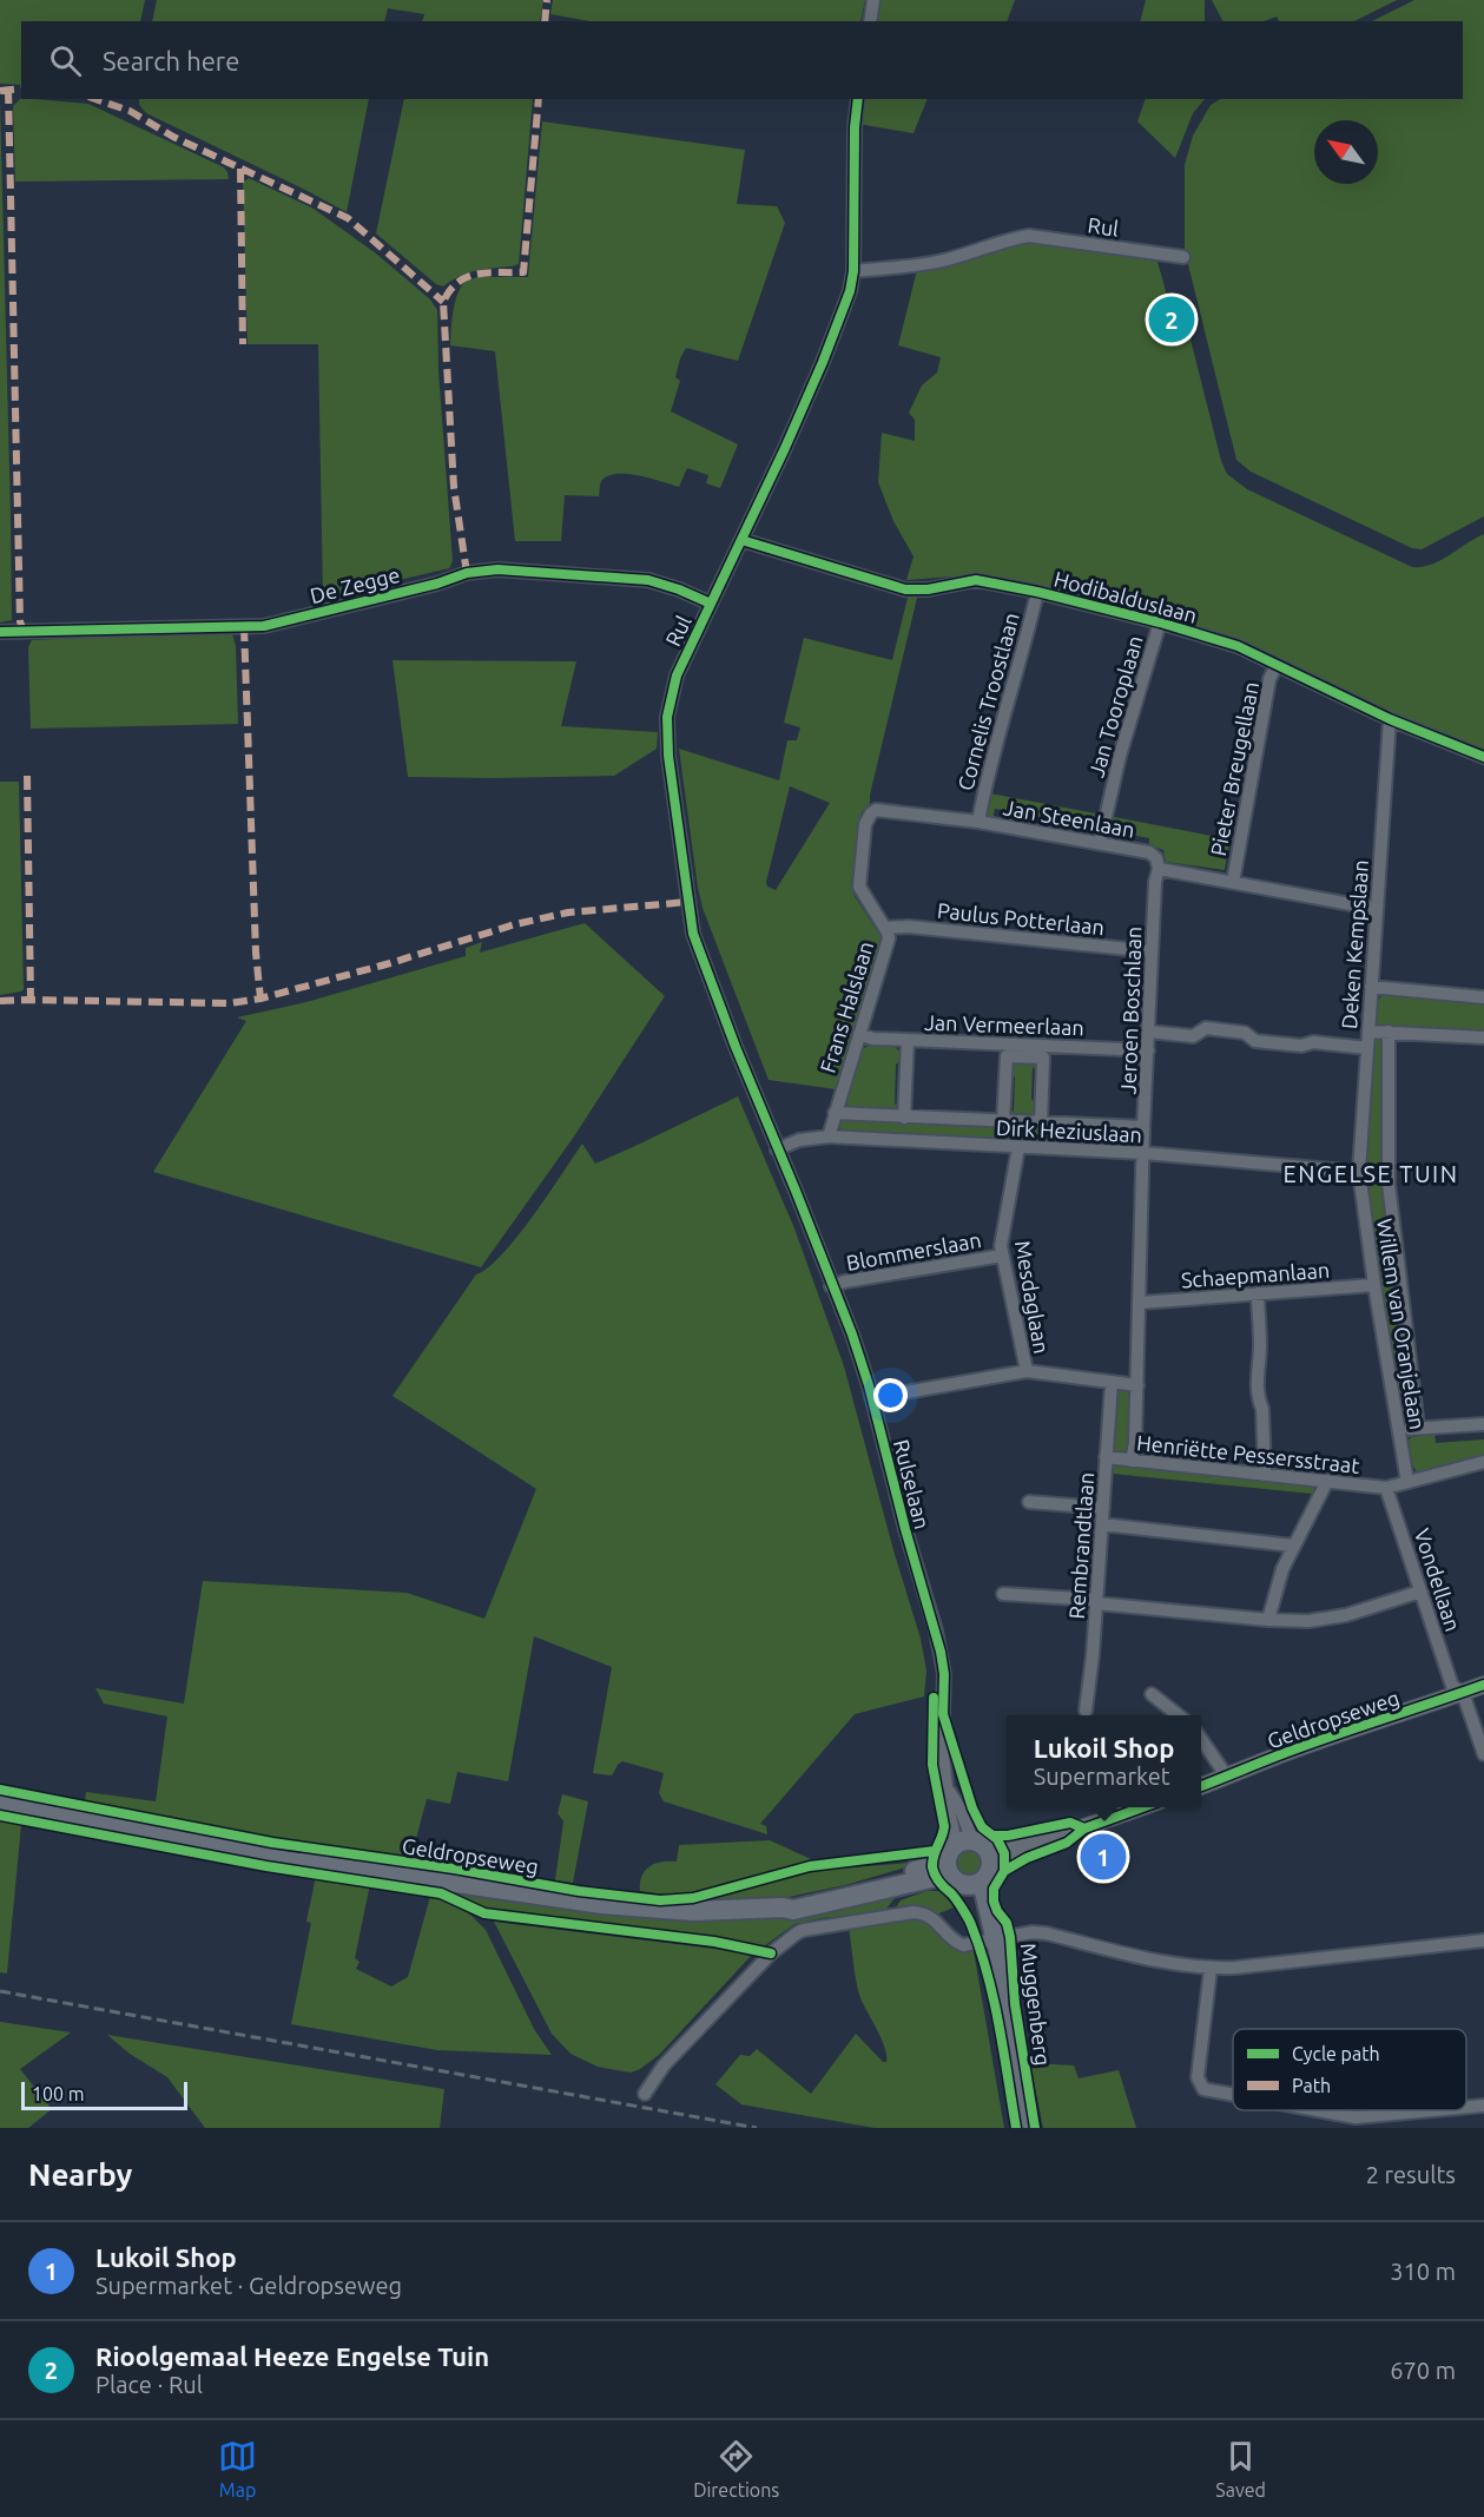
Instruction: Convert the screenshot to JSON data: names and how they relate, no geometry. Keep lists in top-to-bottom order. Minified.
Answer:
{"streets":{"main road":["Geldropseweg","Muggenberg"],"street":["Rul","De Zegge","Hodibalduslaan","Cornelis Troostlaan","Jan Tooroplaan","Pieter Breugellaan","Jan Steenlaan","Paulus Potterlaan","Deken Kempslaan","Frans Halslaan","Jeroen Boschlaan","Jan Vermeerlaan","Dirk Heziuslaan","Blommerslaan","Schaepmanlaan","Mesdaglaan","Willem van Oranjelaan","Henriëtte Pessersstraat","Rulselaan","Rembrandtlaan","Vondellaan"]},"crossings":[["Rul","De Zegge"],["Rul","Hodibalduslaan"],["Rul","Dirk Heziuslaan"],["Rul","Rulselaan"],["Hodibalduslaan","Cornelis Troostlaan"],["Hodibalduslaan","Jan Tooroplaan"],["Hodibalduslaan","Pieter Breugellaan"],["Hodibalduslaan","Deken Kempslaan"],["Cornelis Troostlaan","Jan Steenlaan"],["Jan Tooroplaan","Jan Steenlaan"],["Pieter Breugellaan","Jan Steenlaan"],["Jan Steenlaan","Deken Kempslaan"],["Jan Steenlaan","Frans Halslaan"],["Jan Steenlaan","Jeroen Boschlaan"],["Paulus Potterlaan","Frans Halslaan"],["Paulus Potterlaan","Jeroen Boschlaan"],["Deken Kempslaan","Dirk Heziuslaan"],["Deken Kempslaan","Willem van Oranjelaan"],["Frans Halslaan","Jan Vermeerlaan"],["Frans Halslaan","Dirk Heziuslaan"],["Jeroen Boschlaan","Jan Vermeerlaan"],["Jeroen Boschlaan","Dirk Heziuslaan"],["Dirk Heziuslaan","Mesdaglaan"],["Dirk Heziuslaan","Willem van Oranjelaan"],["Dirk Heziuslaan","Rulselaan"],["Blommerslaan","Mesdaglaan"],["Blommerslaan","Rulselaan"],["Schaepmanlaan","Willem van Oranjelaan"],["Henriëtte Pessersstraat","Rembrandtlaan"],["Henriëtte Pessersstraat","Vondellaan"],["Rulselaan","Geldropseweg"],["Rulselaan","Muggenberg"],["Vondellaan","Geldropseweg"],["Geldropseweg","Muggenberg"]],"districts":["ENGELSE TUIN"],"legend":["Cycle path","Path"],"scale_bar":"100 m","north":"top left","page":{"search":"Search here","pins":["2","1"],"popup":["Lukoil Shop","Supermarket"],"scale":"100 m","heading":["Nearby","2 results"],"list":[{"mark":"1","name":"Lukoil Shop","note":"Supermarket · Geldropseweg","value":"310 m"},{"mark":"2","name":"Rioolgemaal Heeze Engelse Tuin","note":"Place · Rul","value":"670 m"}],"nav":["Map","Directions","Saved"]}}
